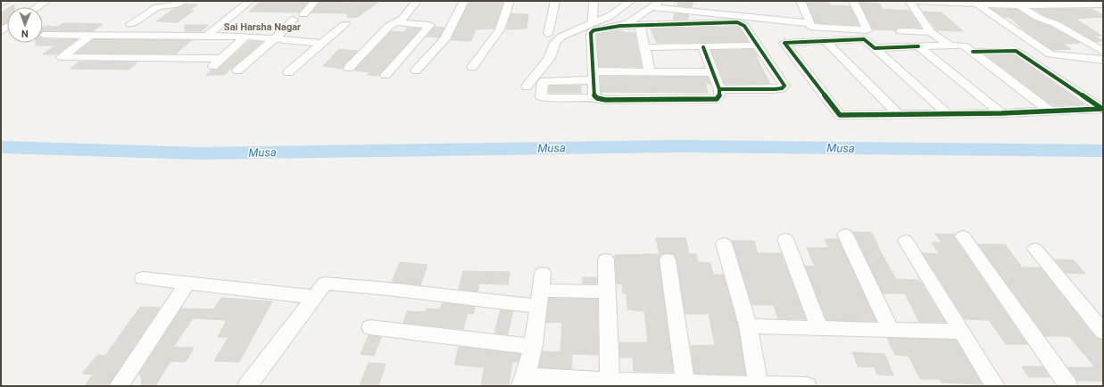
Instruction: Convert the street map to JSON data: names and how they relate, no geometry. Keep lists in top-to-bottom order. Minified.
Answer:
{"districts":["Sai Harsha Nagar"],"water":["Musa"],"north":"bottom"}
